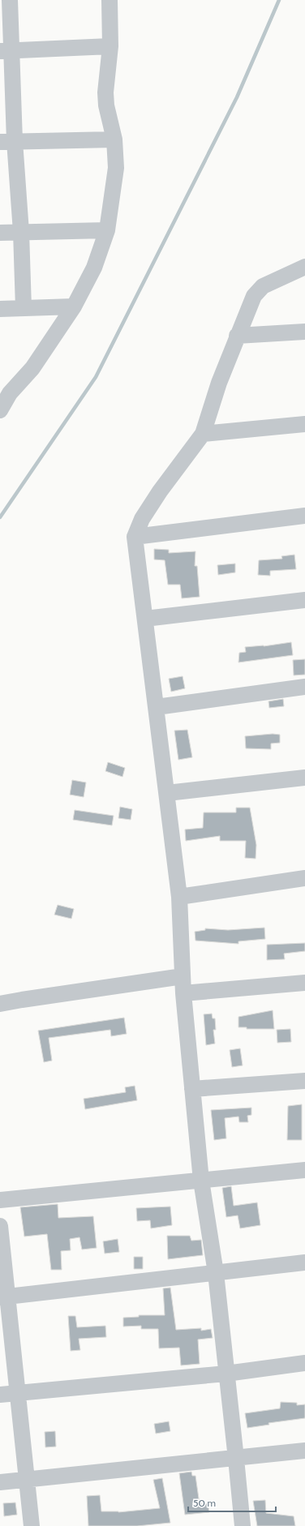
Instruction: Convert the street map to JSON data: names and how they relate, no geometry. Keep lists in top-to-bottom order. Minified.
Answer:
{"scale_bar":"50 m"}
